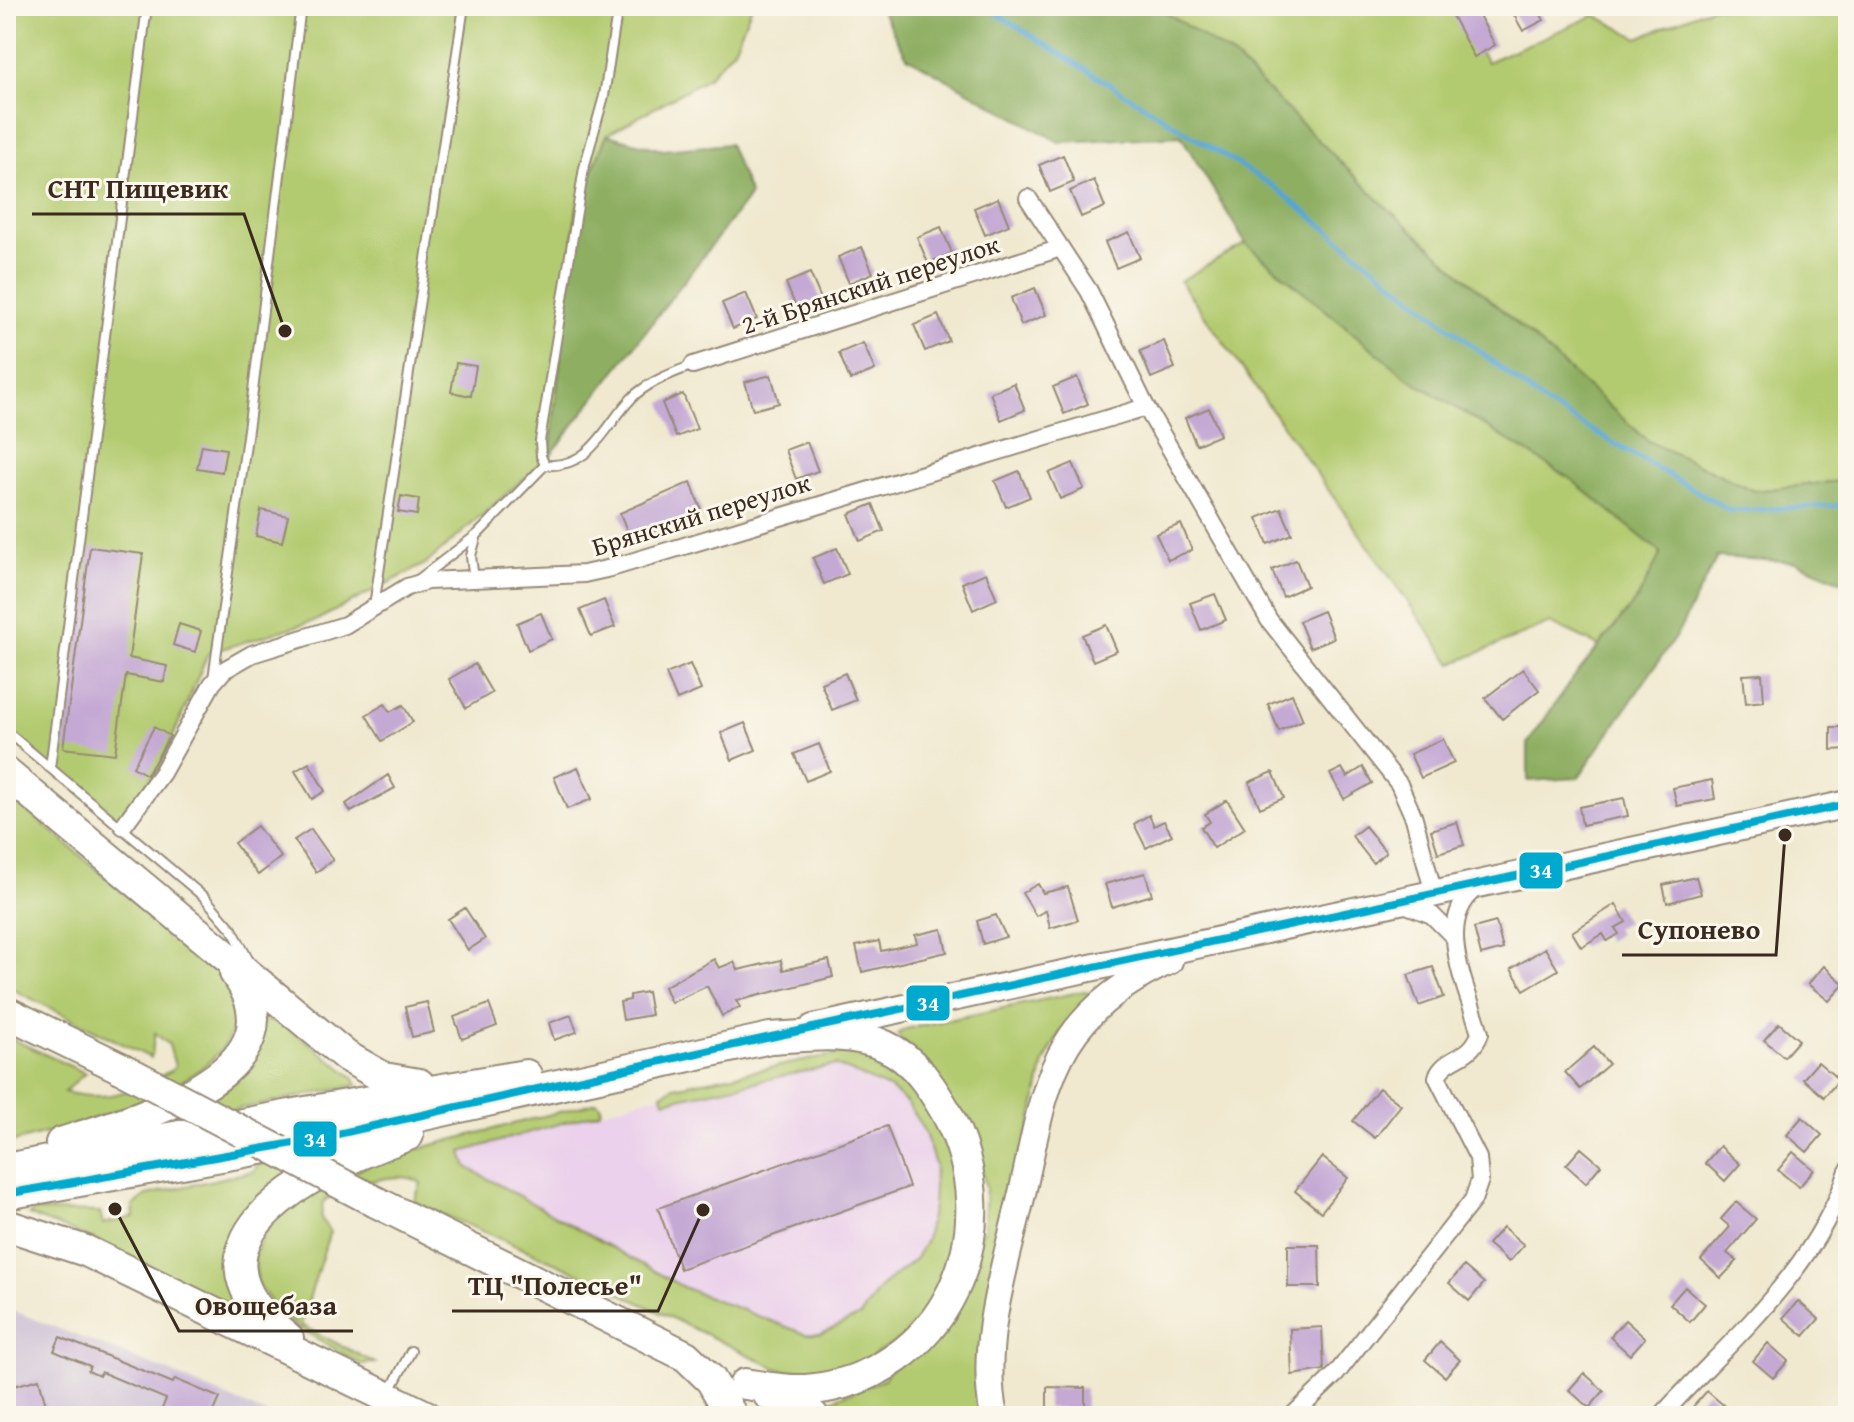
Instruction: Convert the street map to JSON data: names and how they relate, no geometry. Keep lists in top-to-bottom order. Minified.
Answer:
{"streets":{"street":["2-й Брянский переулок","Брянский переулок"]},"places":["СНТ Пищевик","Супонево","Овощебаза","ТЦ \"Полесье\""],"lines":["transit line 34"]}
